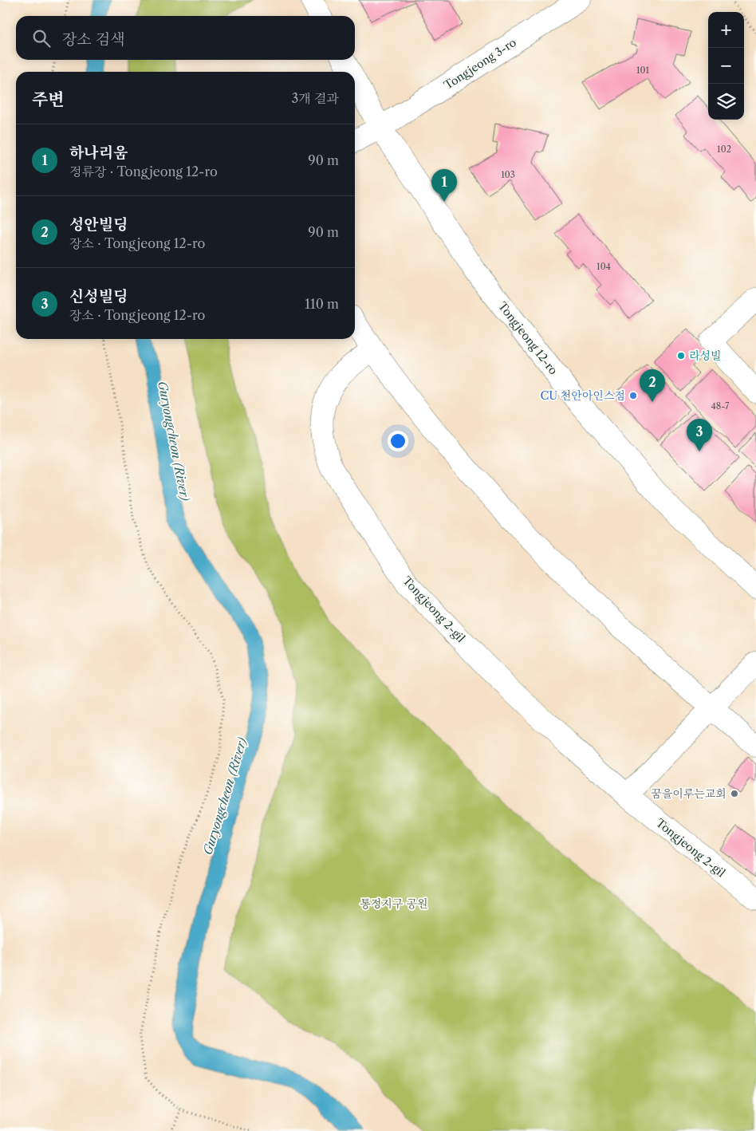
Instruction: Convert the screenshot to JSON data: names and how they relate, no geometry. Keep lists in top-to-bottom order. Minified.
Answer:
{"streets":{"street":["Tongjeong 3-ro","Tongjeong 12-ro","Tongjeong 2-gil"]},"crossings":[["Tongjeong 3-ro","Tongjeong 12-ro"]],"water":["Guryongcheon (River)"],"parks":["통정지구 공원"],"places":["라성빌","CU 천안아인스점","꿈을이루는교회"],"house_numbers":["101","102","103","104","48-7"],"page":{"map_buttons":["+","−"],"search":"장소 검색","heading":["주변","3개 결과"],"list":[{"mark":"1","name":"하나리움","note":"정류장 · Tongjeong 12-ro","value":"90 m"},{"mark":"2","name":"성안빌딩","note":"장소 · Tongjeong 12-ro","value":"90 m"},{"mark":"3","name":"신성빌딩","note":"장소 · Tongjeong 12-ro","value":"110 m"}],"pins":["1","2","3"]}}
